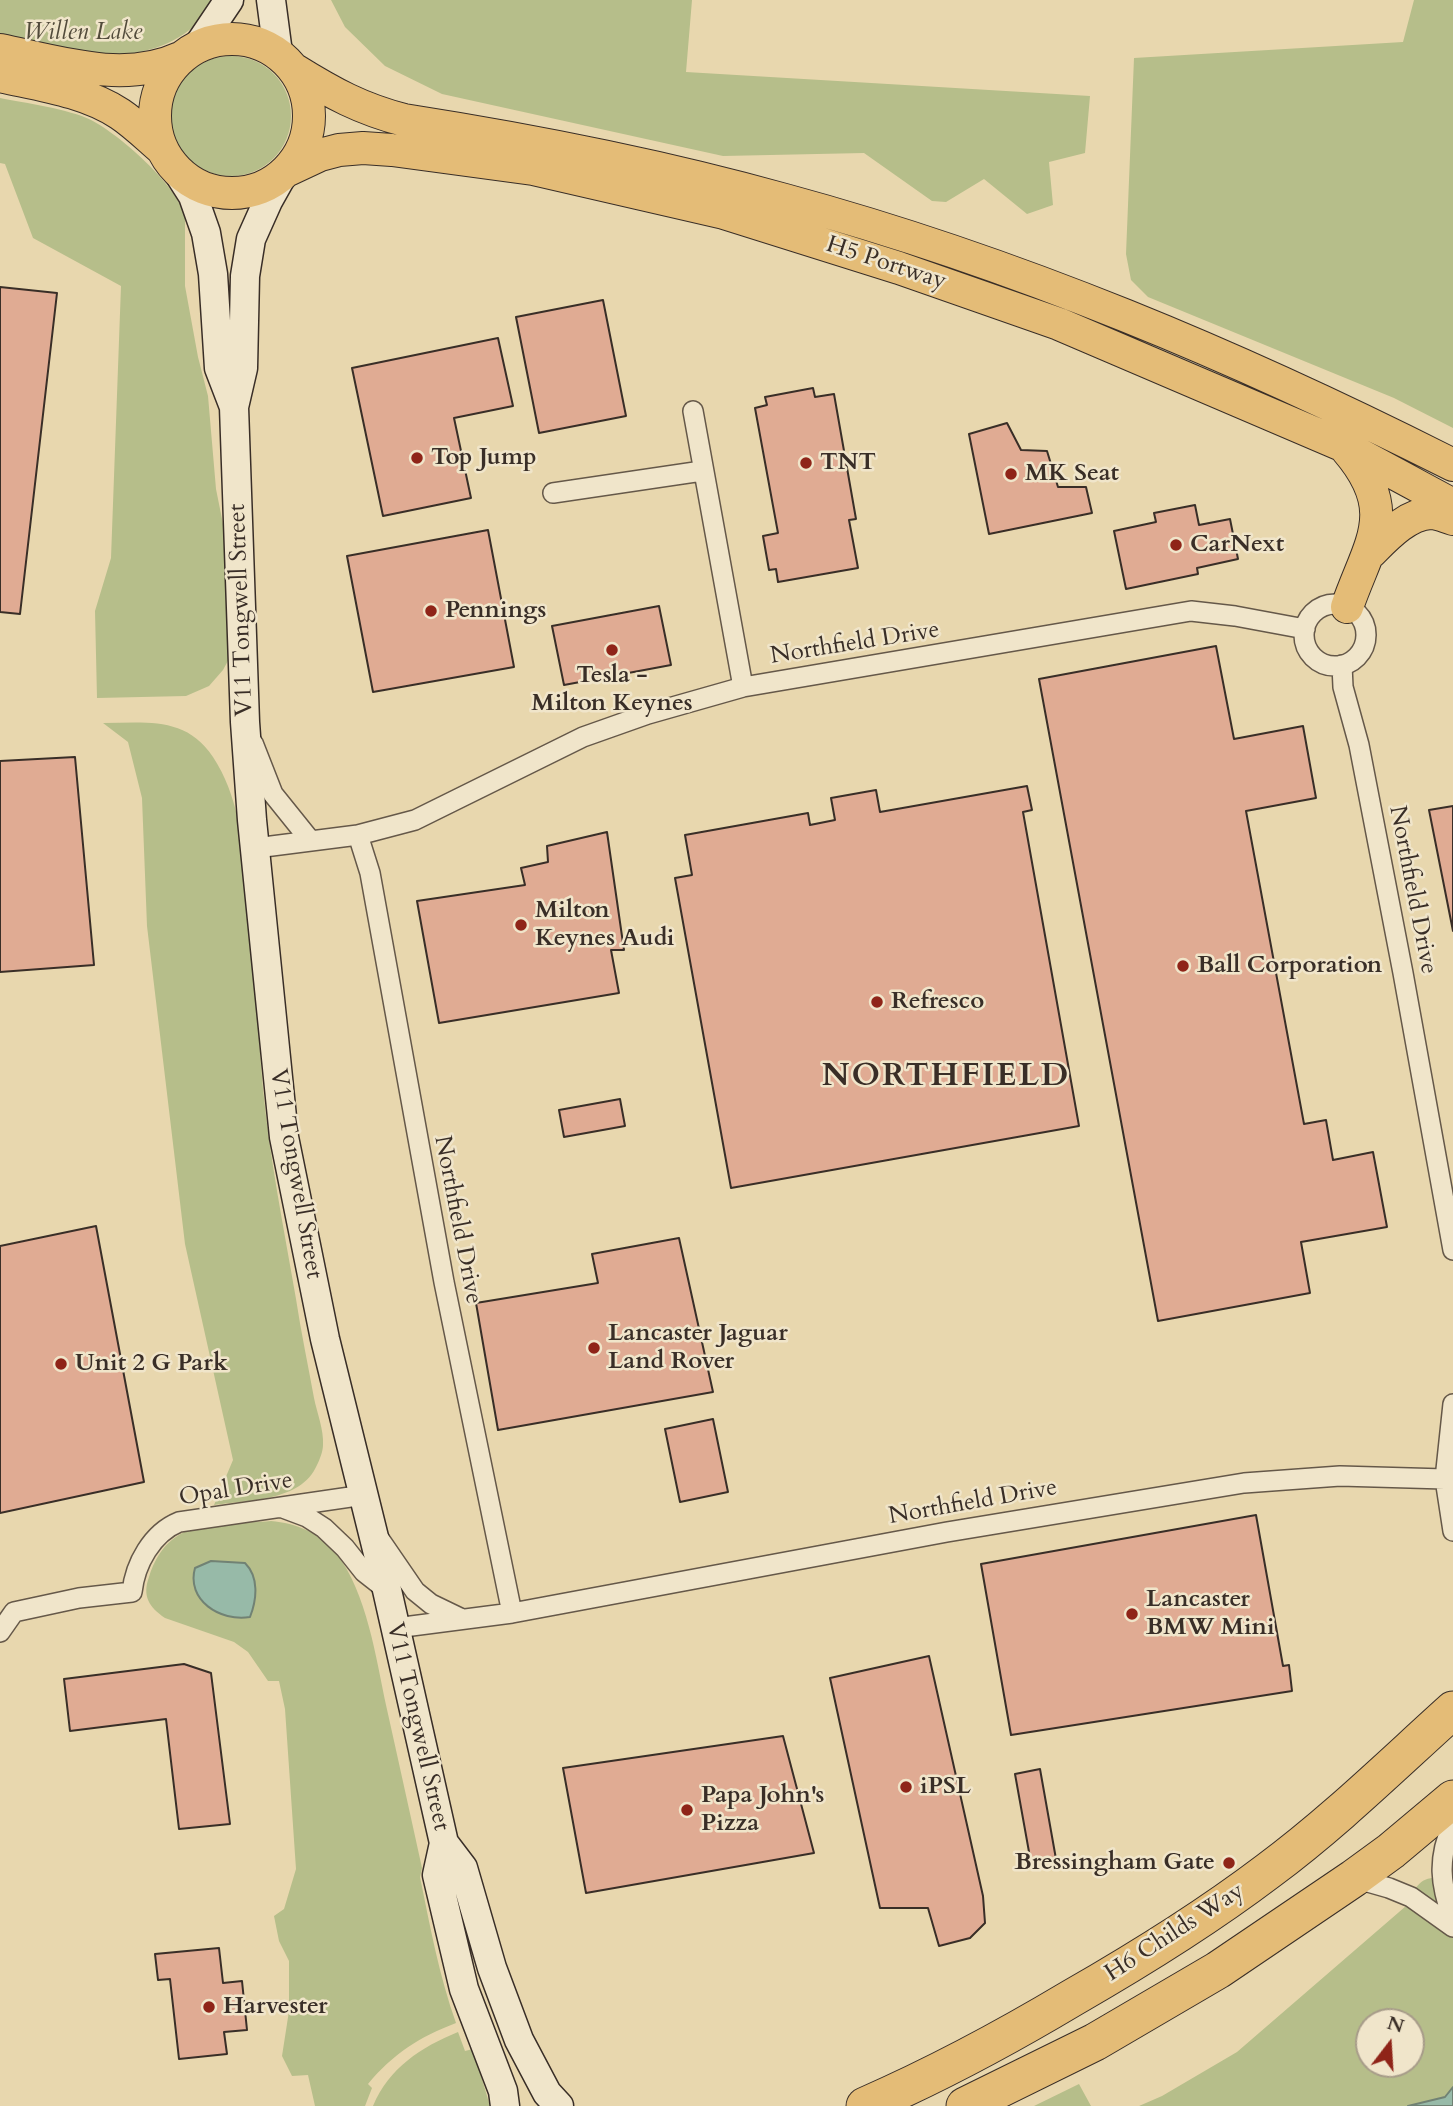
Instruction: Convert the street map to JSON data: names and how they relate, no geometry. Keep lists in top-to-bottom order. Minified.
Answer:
{"streets":{"highway":["H6 Childs Way"],"main road":["H5 Portway"],"street":["V11 Tongwell Street","Northfield Drive","Opal Drive"]},"crossings":[["H5 Portway","V11 Tongwell Street"],["V11 Tongwell Street","Northfield Drive"],["V11 Tongwell Street","Opal Drive"]],"districts":["NORTHFIELD"],"parks":["Willen Lake"],"places":["Top Jump","TNT","MK Seat","CarNext","Pennings","Tesla - Milton Keynes","Milton Keynes Audi","Ball Corporation","Refresco","Lancaster Jaguar Land Rover","Unit 2 G Park","Lancaster BMW Mini","iPSL","Papa John's Pizza","Bressingham Gate","Harvester"],"north":"top"}
